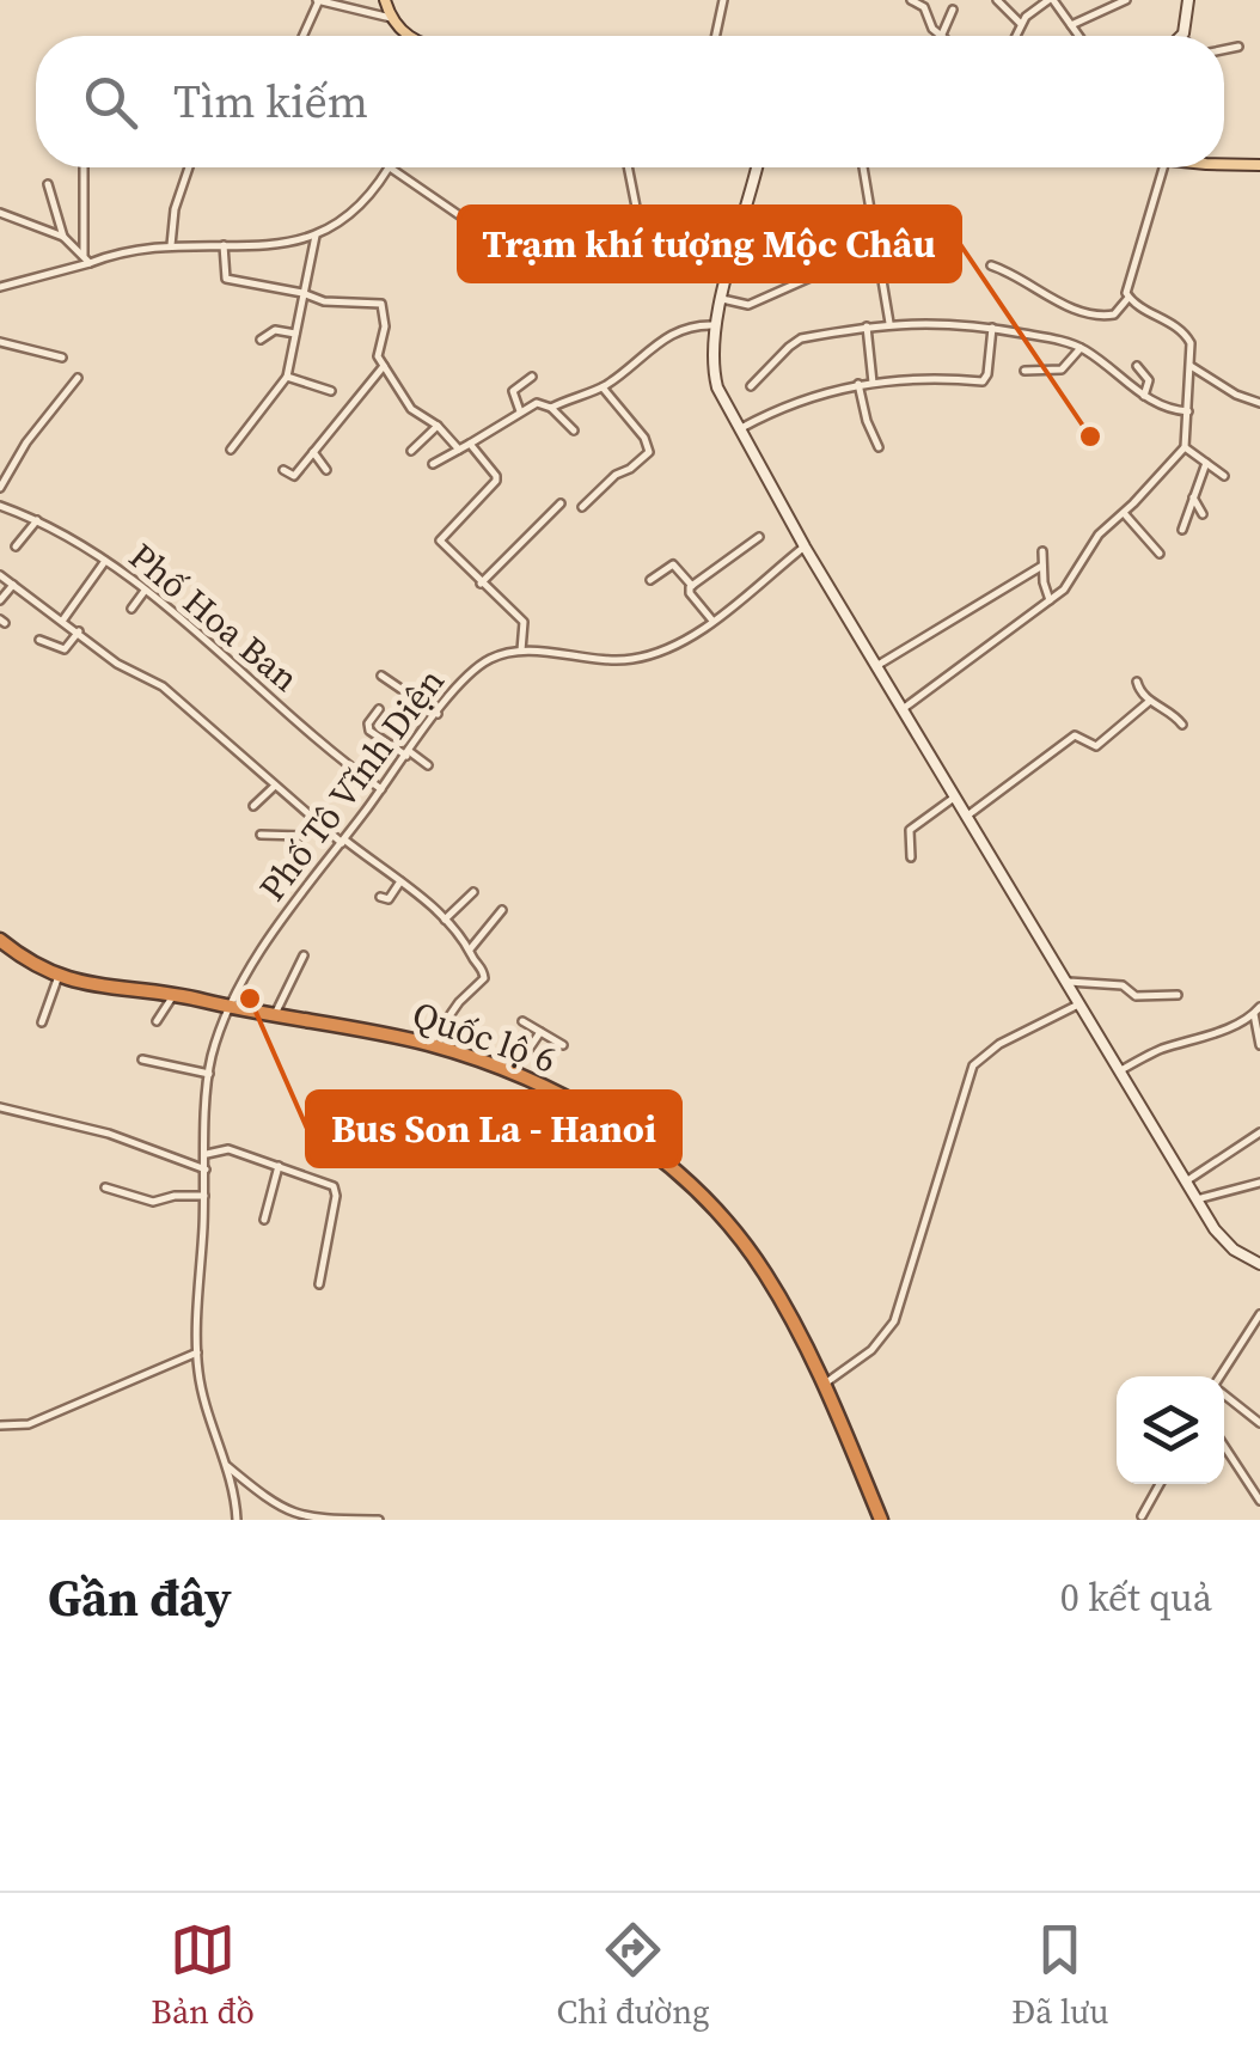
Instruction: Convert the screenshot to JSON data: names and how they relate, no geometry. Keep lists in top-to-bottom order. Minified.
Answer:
{"streets":{"highway":["Quốc lộ 6"],"street":["Phố Hoa Ban","Phố Tô Vĩnh Diện"]},"crossings":[["Phố Hoa Ban","Phố Tô Vĩnh Diện"],["Phố Tô Vĩnh Diện","Quốc lộ 6"]],"places":["Trạm khí tượng Mộc Châu","Bus Son La - Hanoi"],"page":{"search":"Tìm kiếm","heading":["Gần đây","0 kết quả"],"nav":["Bản đồ","Chỉ đường","Đã lưu"]}}
